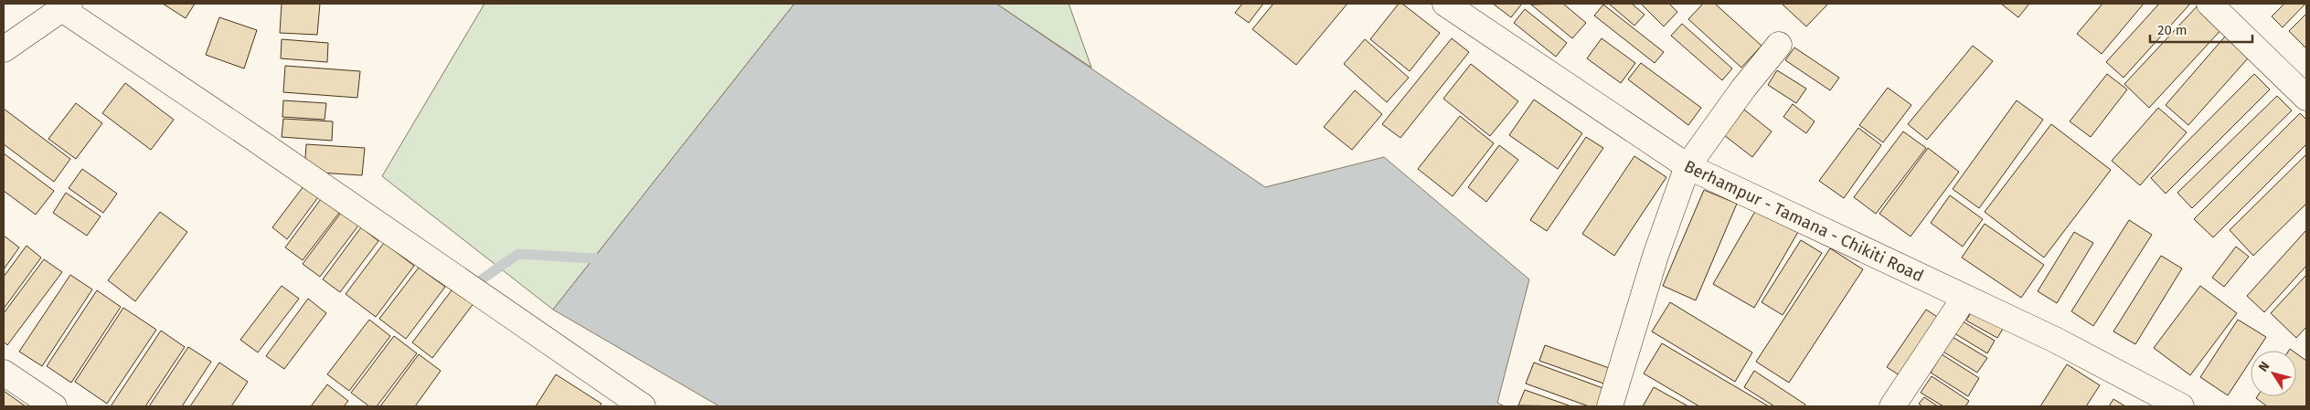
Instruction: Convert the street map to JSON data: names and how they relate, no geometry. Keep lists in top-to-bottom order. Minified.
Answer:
{"streets":{"street":["Berhampur - Tamana - Chikiti Road"]},"scale_bar":"20 m","north":"top left"}
